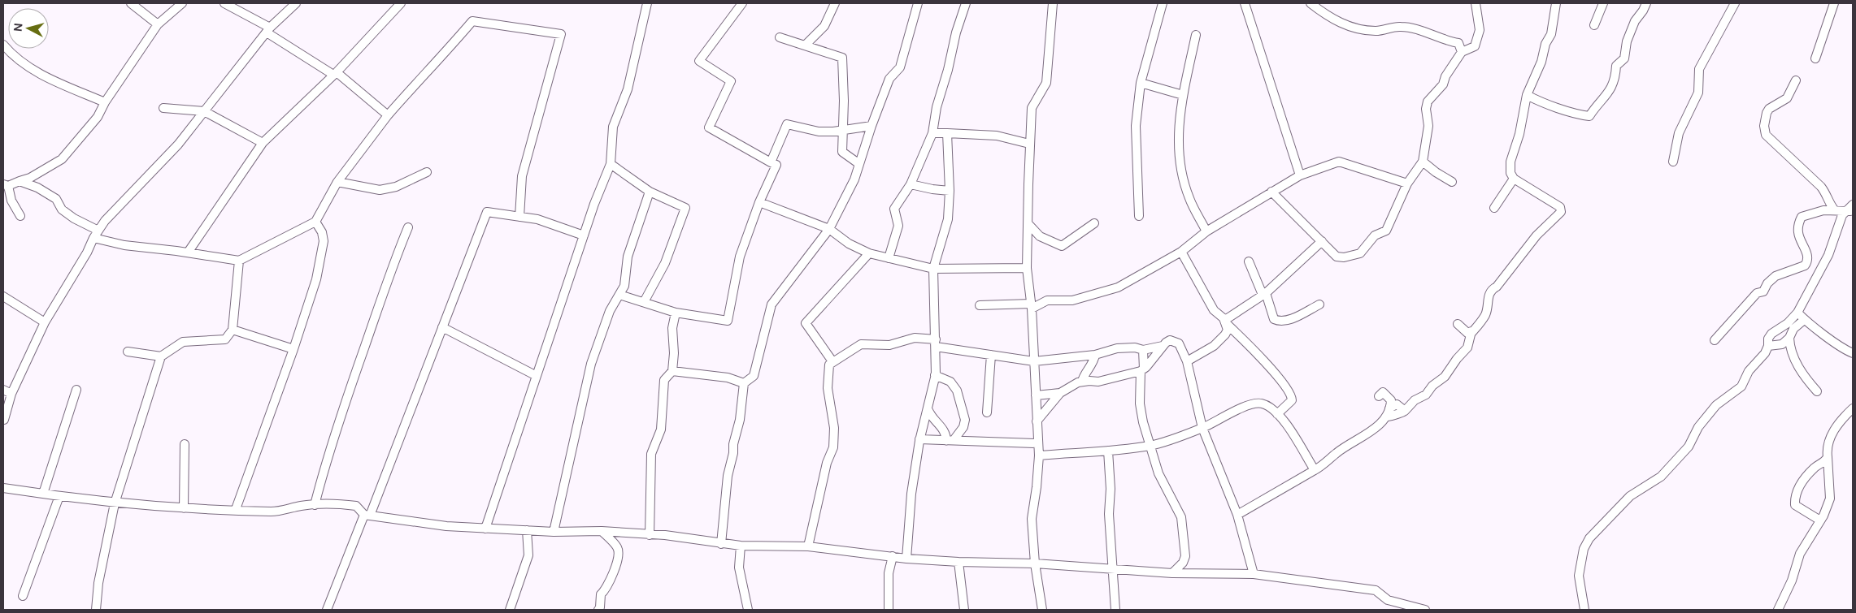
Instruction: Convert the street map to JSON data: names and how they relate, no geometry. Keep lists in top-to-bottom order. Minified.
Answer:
{"north":"left"}
